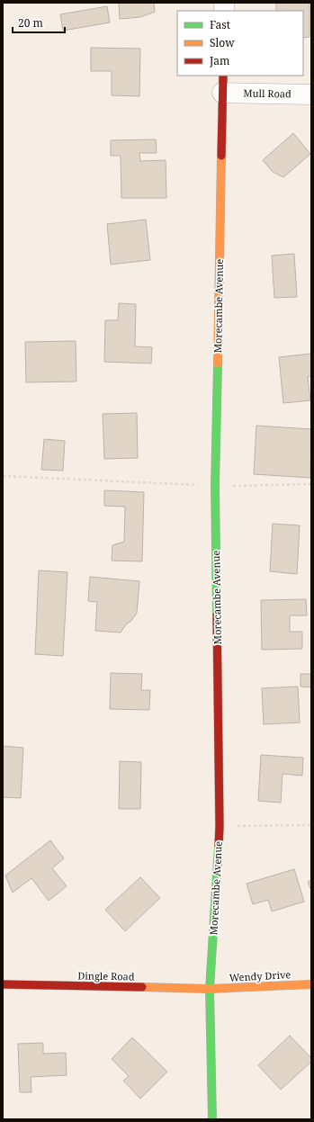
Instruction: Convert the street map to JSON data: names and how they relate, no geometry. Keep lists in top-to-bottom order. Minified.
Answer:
{"streets":{"street":["Mull Road","Morecambe Avenue","Dingle Road","Wendy Drive"]},"crossings":[["Mull Road","Morecambe Avenue"],["Morecambe Avenue","Dingle Road"],["Morecambe Avenue","Wendy Drive"],["Dingle Road","Wendy Drive"]],"legend":["Fast","Slow","Jam"],"scale_bar":"20 m"}
